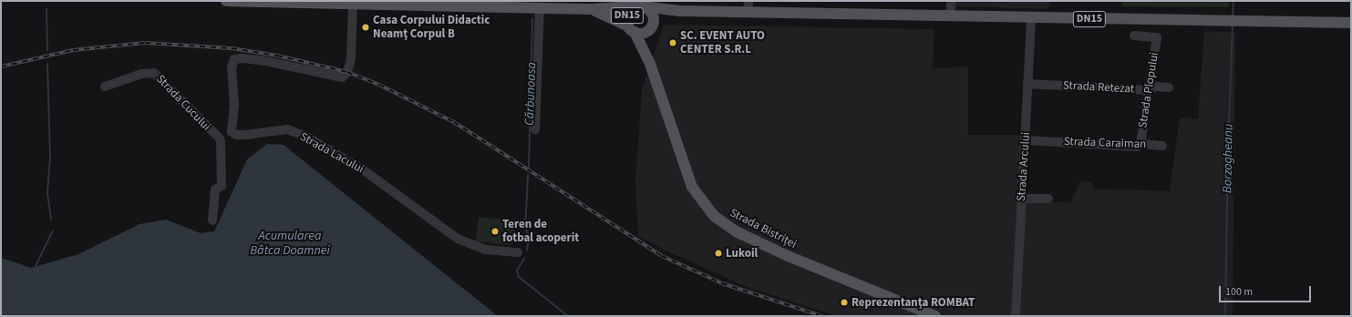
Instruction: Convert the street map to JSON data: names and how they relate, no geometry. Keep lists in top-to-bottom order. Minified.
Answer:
{"streets":{"main road":["DN15","Strada Bistriței"],"street":["Strada Retezat","Strada Plopului","Strada Cucului","Strada Caraiman","Strada Lacului","Strada Arcului"]},"crossings":[["DN15","Strada Arcului"],["DN15","Strada Bistriței"],["Strada Retezat","Strada Plopului"],["Strada Retezat","Strada Arcului"],["Strada Plopului","Strada Caraiman"],["Strada Caraiman","Strada Arcului"]],"water":["Cărbunoasa","Borzogheanu","Acumularea Bâtca Doamnei"],"places":["Casa Corpului Didactic Neamţ Corpul B","SC. EVENT AUTO CENTER S.R.L","Teren de fotbal acoperit","Lukoil","Reprezentanța ROMBAT"],"scale_bar":"100 m"}
